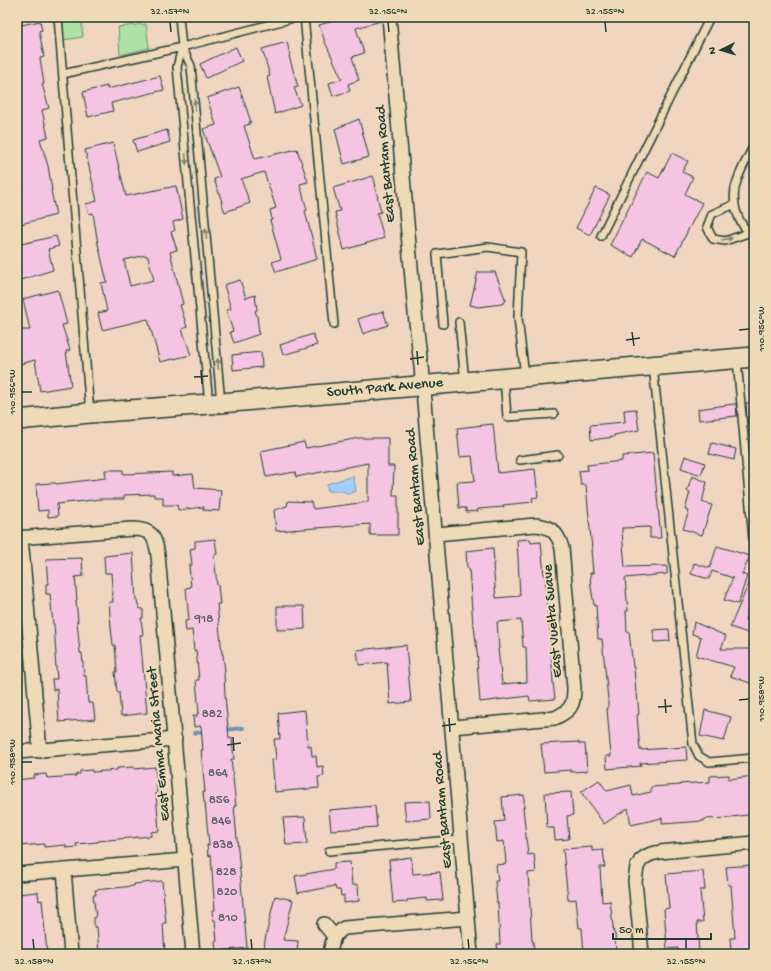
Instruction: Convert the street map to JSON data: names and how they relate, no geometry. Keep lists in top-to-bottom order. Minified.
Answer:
{"streets":{"main road":["South Park Avenue"],"street":["East Bantam Road","East Vuelta Suave","East Emma Maria Street"]},"crossings":[["East Bantam Road","South Park Avenue"],["East Bantam Road","East Vuelta Suave"]],"house_numbers":["918","882","864","856","846","838","828","820","810"],"scale_bar":"50 m","north":"left","coordinates":["32.157°N","32.156°N","32.155°N","110.956°W","110.958°W","32.158°N"]}
